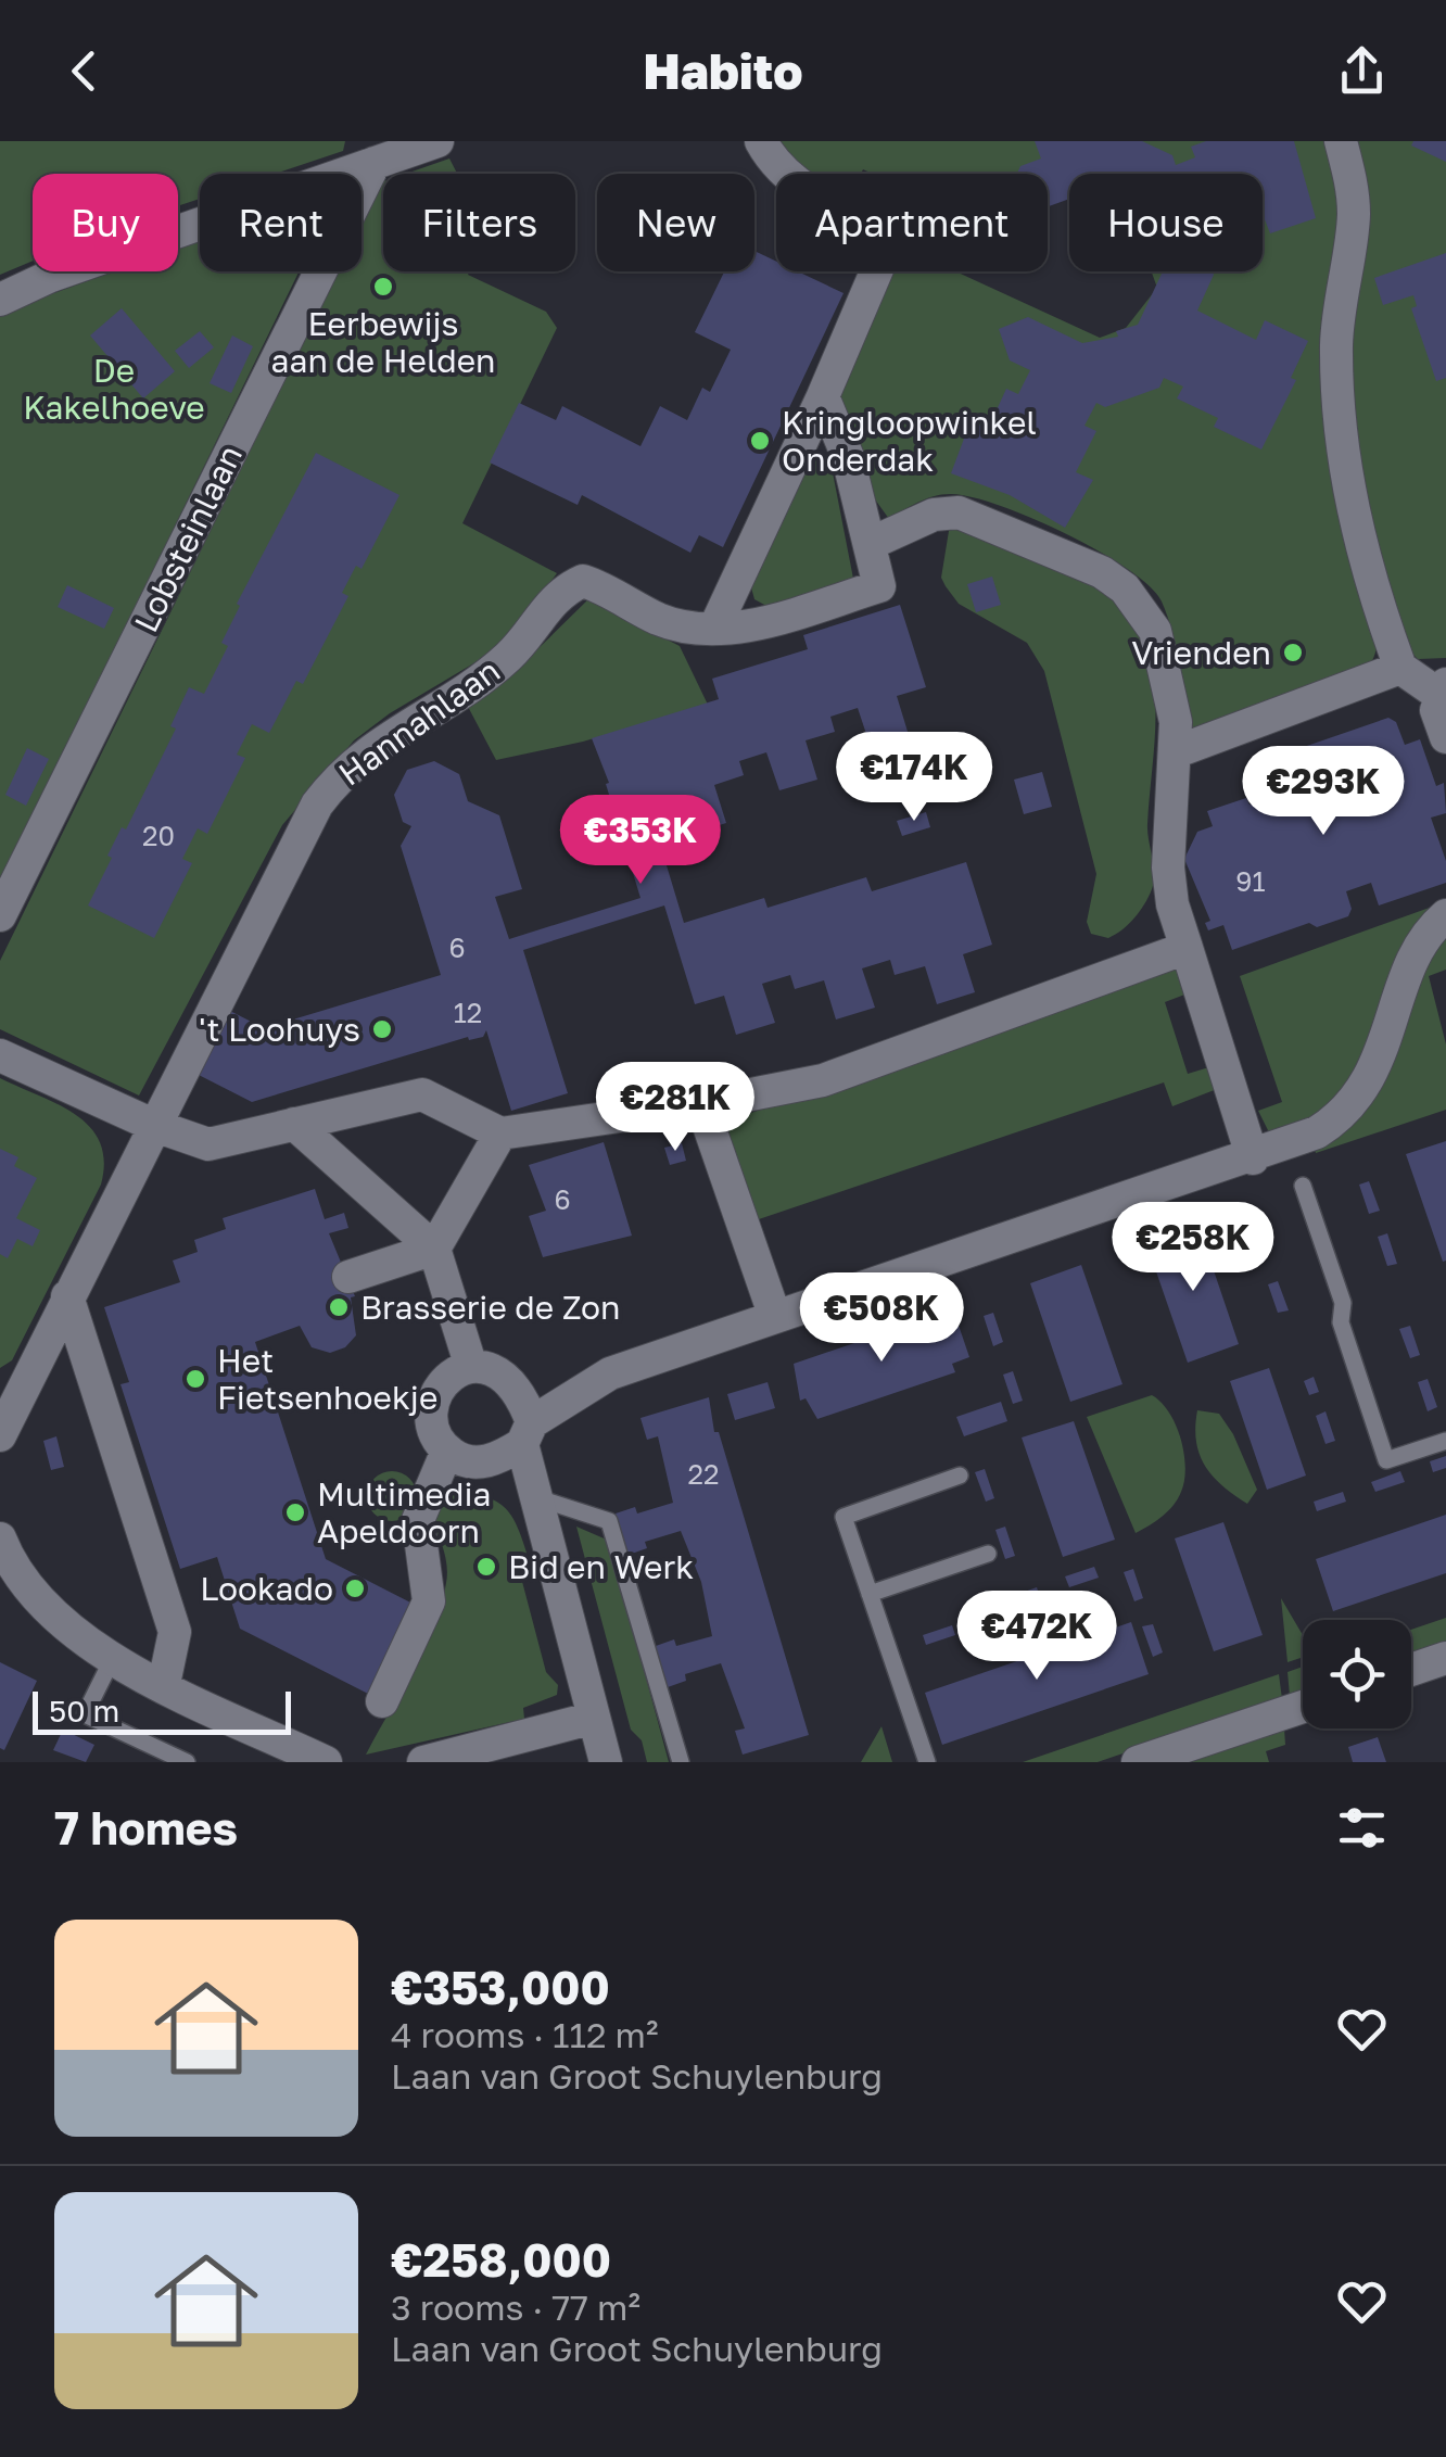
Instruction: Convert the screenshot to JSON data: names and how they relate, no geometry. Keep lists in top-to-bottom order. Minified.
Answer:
{"streets":{"street":["Lobsteinlaan","Hannahlaan"]},"parks":["De Kakelhoeve"],"places":["Eerbewijs aan de Helden","Kringloopwinkel Onderdak","Vrienden","'t Loohuys","Brasserie de Zon","Het Fietsenhoekje","Multimedia Apeldoorn","Bid en Werk","Lookado"],"house_numbers":["20","91","6","12","6","22"],"scale_bar":"50 m","page":{"header":"Habito","chip":["Buy","Rent","Filters","New","Apartment","House"],"price":["€174K","€293K","€353K","€281K","€258K","€508K","€472K"],"scale":"50 m","heading":"7 homes","list":[{"name":"€353,000","note":"4 rooms · 112 m² · Laan van Groot Schuylenburg"},{"name":"€258,000","note":"3 rooms · 77 m² · Laan van Groot Schuylenburg"}]}}
